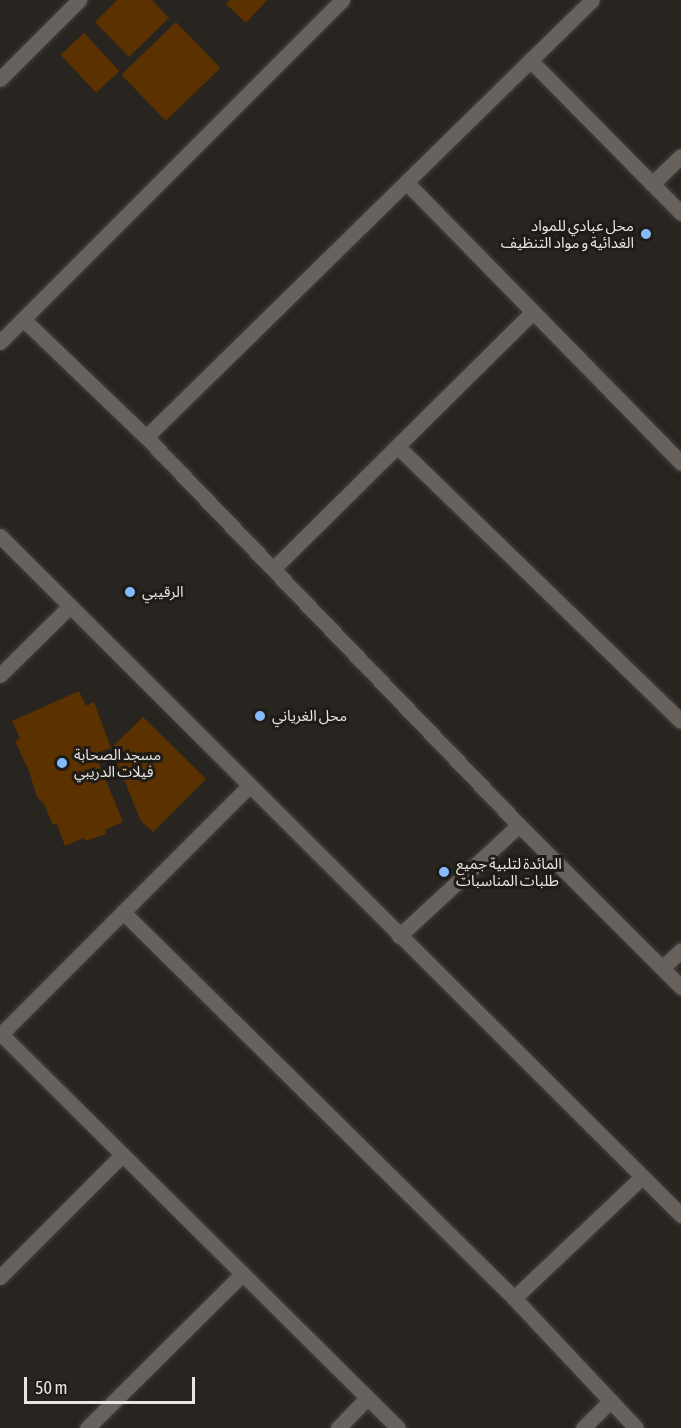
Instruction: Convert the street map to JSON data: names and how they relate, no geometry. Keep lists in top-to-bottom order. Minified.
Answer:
{"places":["محل عبادي للمواد الغدائية و مواد التنظيف","الرقيبي","محل الغرياني","مسجد الصحابة فيلات الدريبي","المائدة لتلبية جميع طلبات المناسبات"],"scale_bar":"50 m"}
